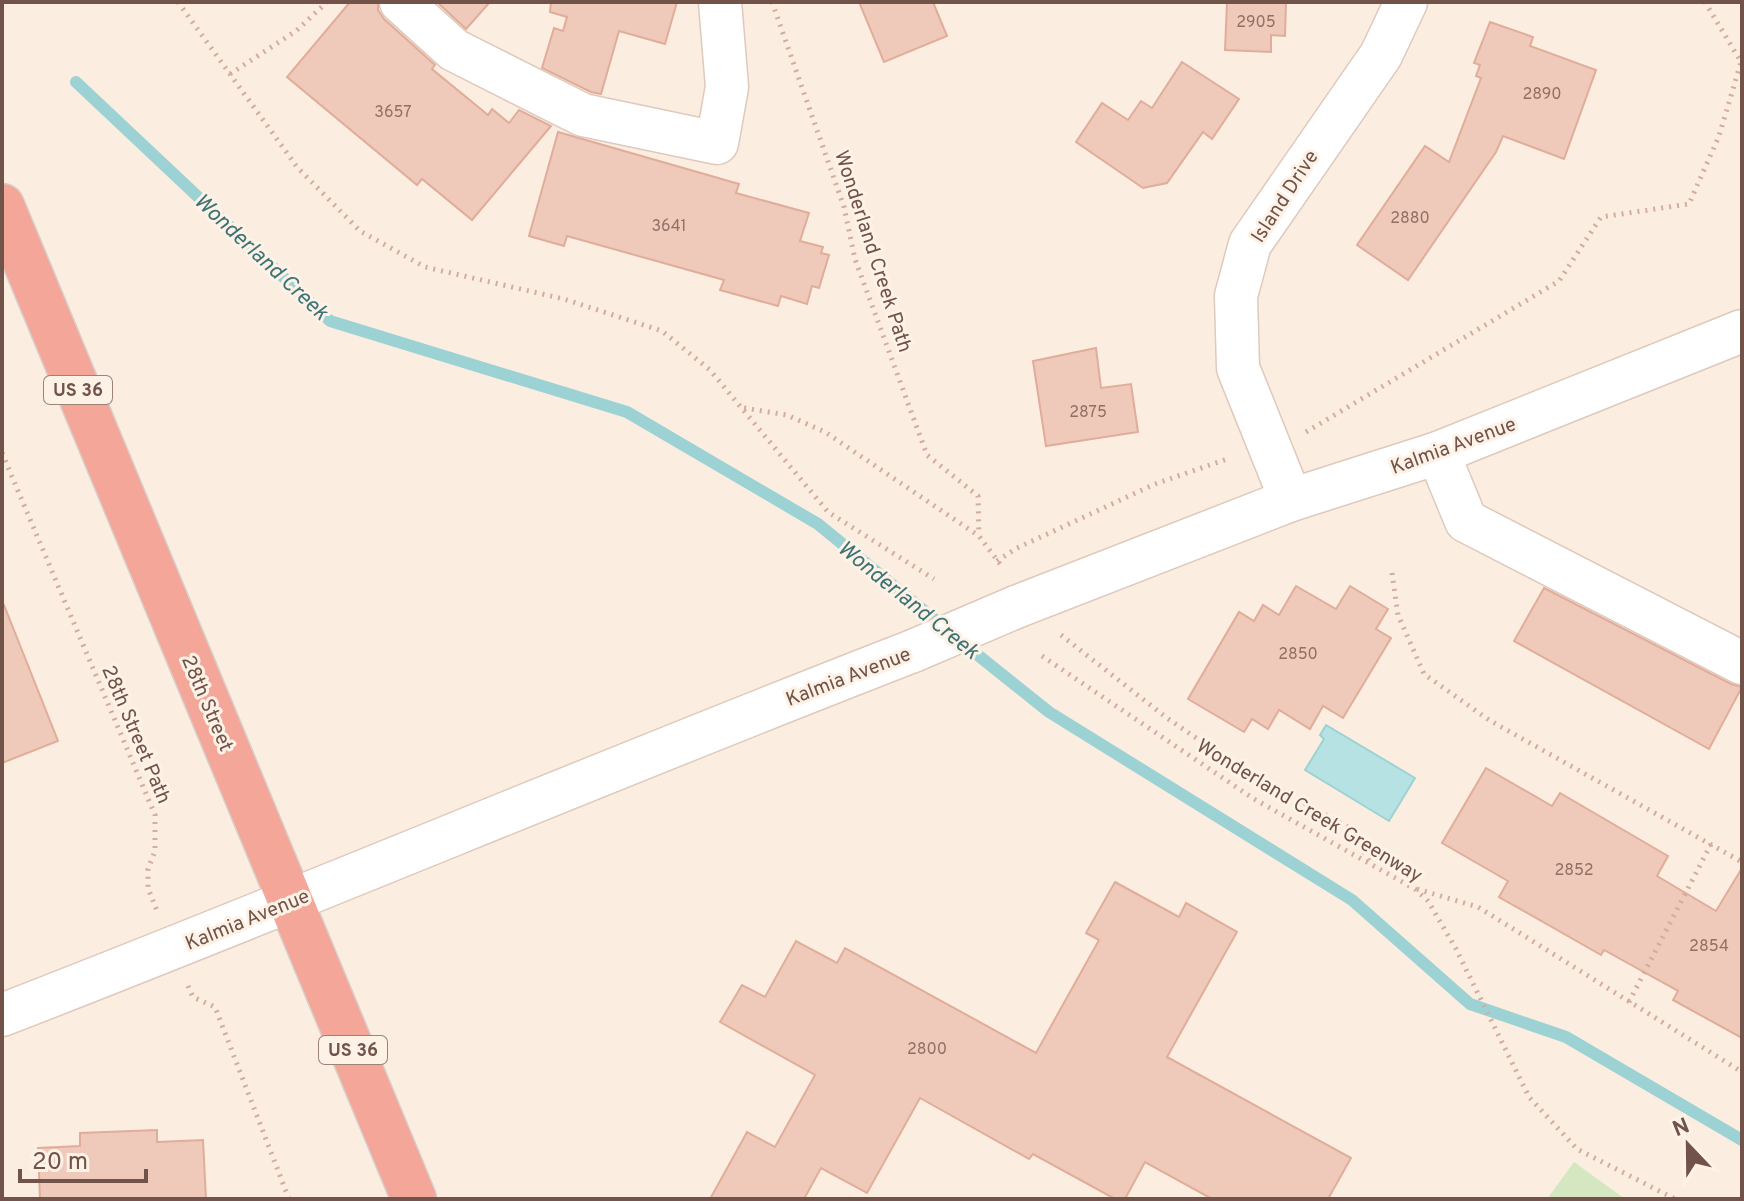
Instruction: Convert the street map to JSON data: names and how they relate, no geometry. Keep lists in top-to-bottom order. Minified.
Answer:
{"streets":{"highway":["US 36","28th Street"],"street":["Island Drive","Kalmia Avenue"],"path":["Wonderland Creek Path","28th Street Path","Wonderland Creek Greenway"]},"crossings":[["Island Drive","Kalmia Avenue"],["Kalmia Avenue","28th Street"],["Kalmia Avenue","28th Street Path"]],"water":["Wonderland Creek"],"house_numbers":["2905","2890","3657","2880","3641","2875","2850","2852","2854","2800"],"scale_bar":"20 m","north":"top"}
